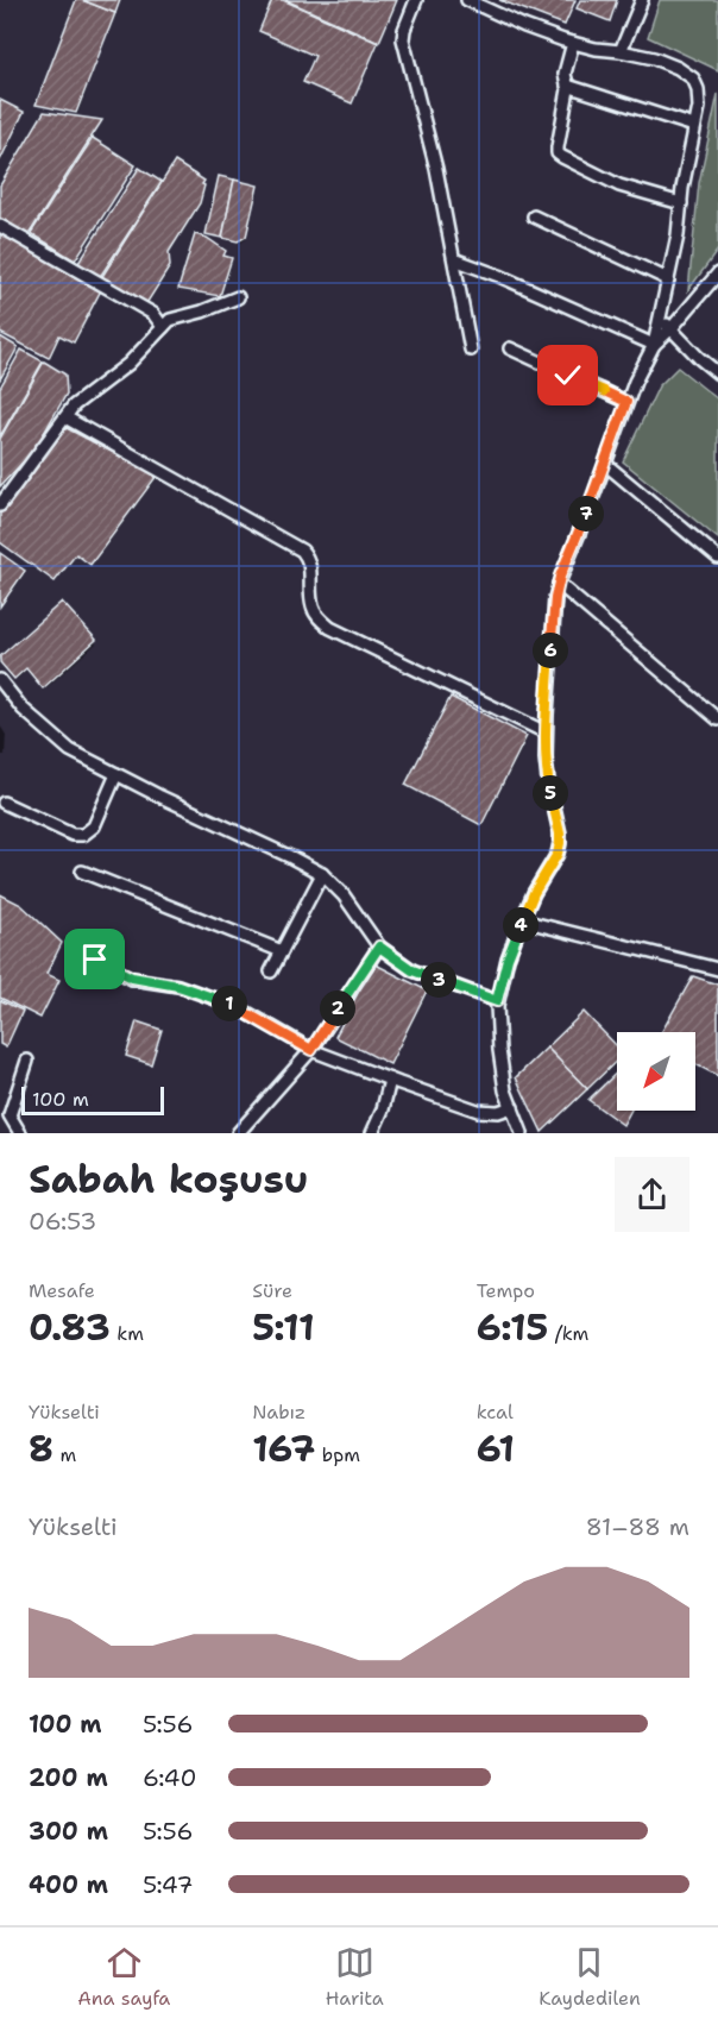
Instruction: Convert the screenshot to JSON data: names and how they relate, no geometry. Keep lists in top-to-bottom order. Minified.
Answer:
{"scale_bar":"100 m","north":"bottom left","page":{"pins":["7","6","5","4","3","1","2"],"scale":"100 m","heading":["Sabah koşusu","06:53"],"stats":[["Mesafe","0.83 km"],["Süre","5:11"],["Tempo","6:15 /km"],["Yükselti","8 m"],["Nabız","167 bpm"],["kcal","61"]],"chart":["Yükselti","81–88 m"],"list":[{"name":"100 m","note":"5:56"},{"name":"200 m","note":"6:40"},{"name":"300 m","note":"5:56"},{"name":"400 m","note":"5:47"}],"tabs":["Ana sayfa","Harita","Kaydedilen"]}}
